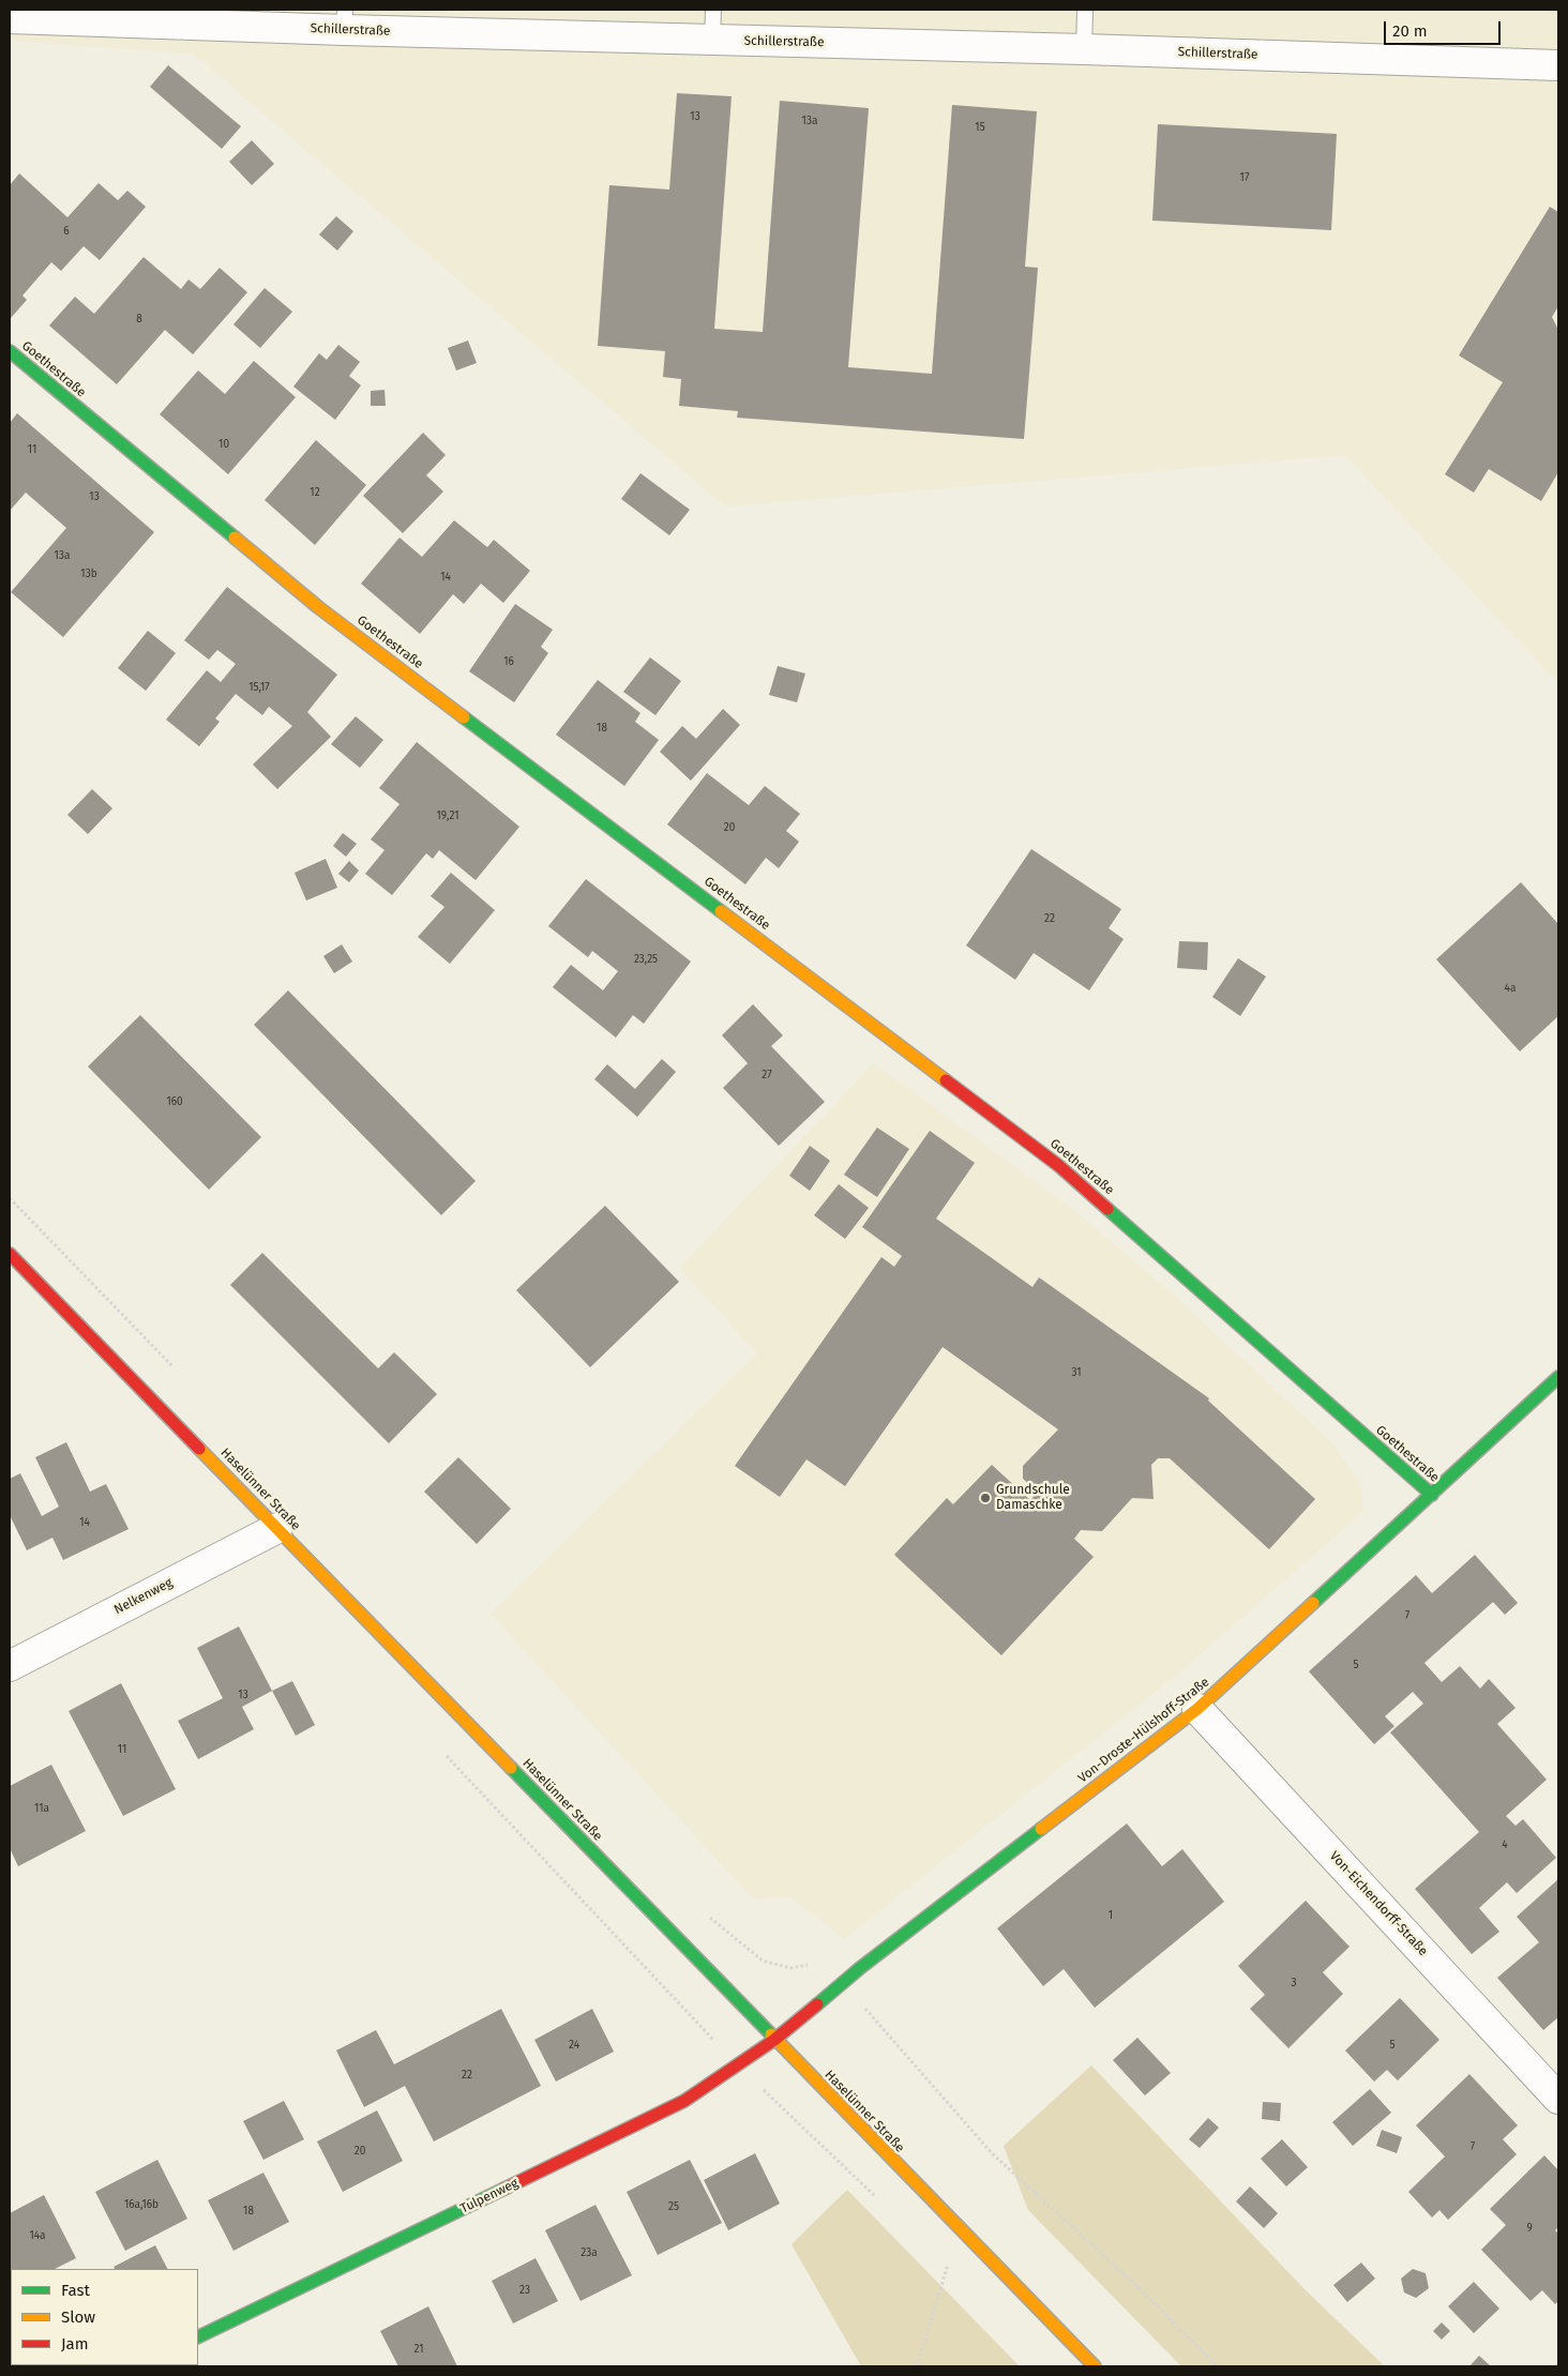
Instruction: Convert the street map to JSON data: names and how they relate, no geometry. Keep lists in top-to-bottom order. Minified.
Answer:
{"streets":{"street":["Schillerstraße","Goethestraße","Haselünner Straße","Nelkenweg","Von-Droste-Hülshoff-Straße","Von-Eichendorff-Straße","Tulpenweg"]},"crossings":[["Goethestraße","Von-Droste-Hülshoff-Straße"],["Haselünner Straße","Nelkenweg"],["Haselünner Straße","Von-Droste-Hülshoff-Straße"],["Haselünner Straße","Tulpenweg"],["Von-Droste-Hülshoff-Straße","Von-Eichendorff-Straße"],["Von-Droste-Hülshoff-Straße","Tulpenweg"]],"places":["Grundschule Damaschke"],"house_numbers":["13","13a","15","17","6","8","10","11","12","13","13a","13b","14","16","15,17","18","19,21","20","22","23,25","4a","27","160","31","14","7","5","13","11","11a","4","1","3","24","5","22","7","20","16a,16b","25","18","9","14a","23a","23","21"],"legend":["Fast","Slow","Jam"],"scale_bar":"20 m"}
